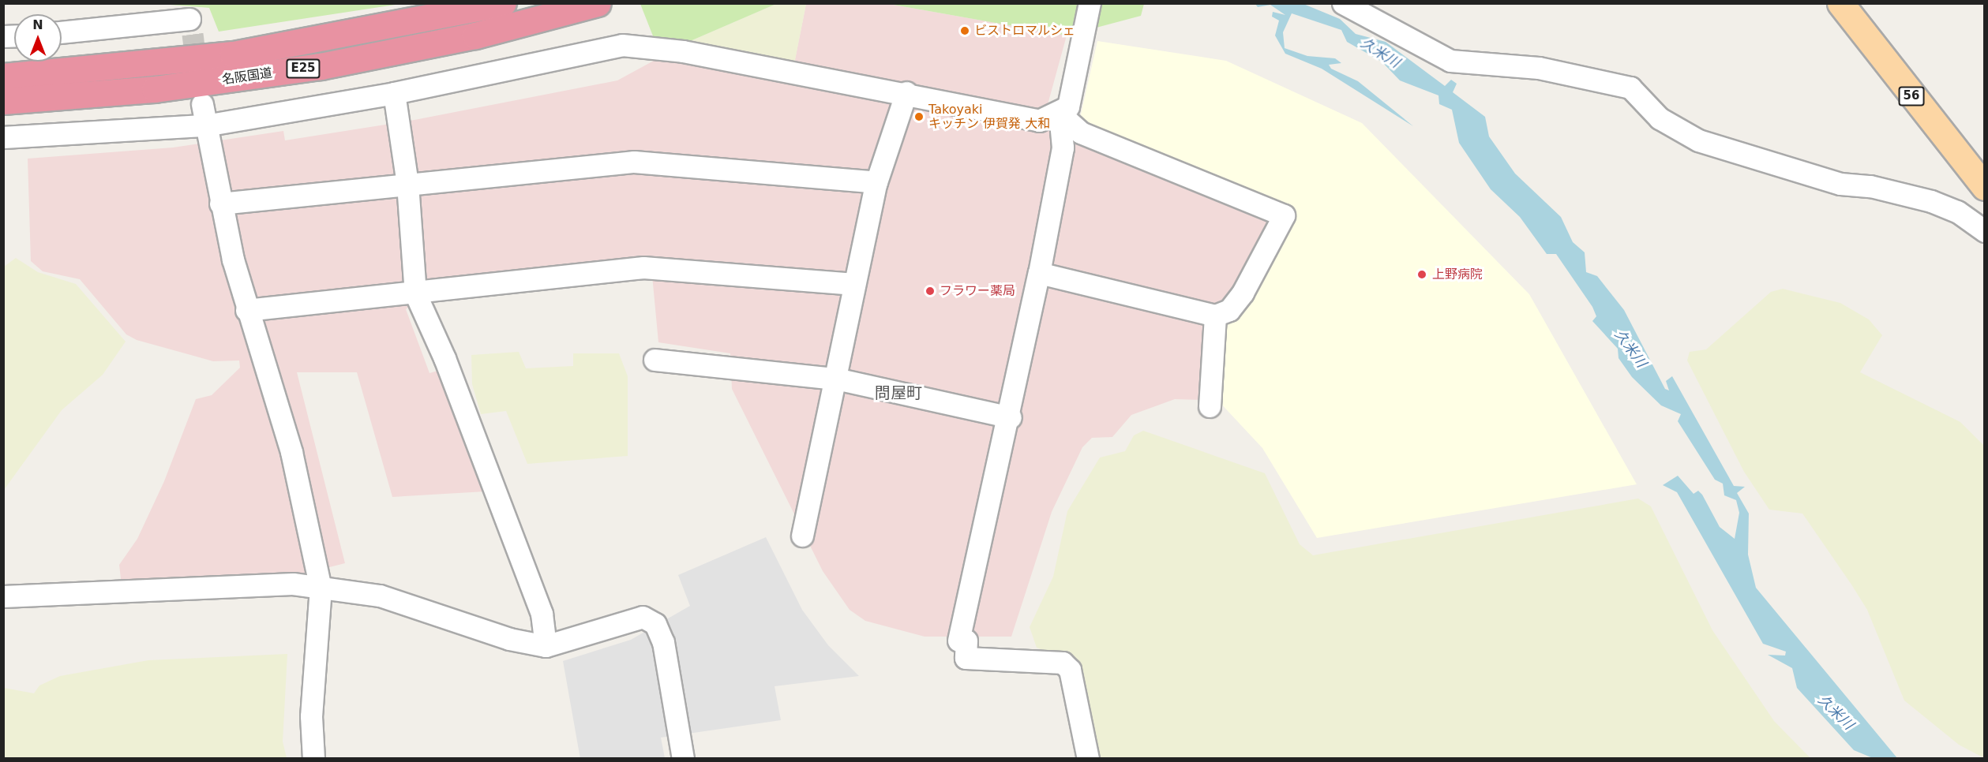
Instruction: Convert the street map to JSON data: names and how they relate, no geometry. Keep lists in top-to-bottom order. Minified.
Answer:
{"streets":{"highway":["E25","名阪国道"],"main road":["56"]},"districts":["問屋町"],"water":["久米川"],"places":["ビストロマルシェ","Takoyaki キッチン 伊賀発 大和","上野病院","フラワー薬局"],"north":"top"}
